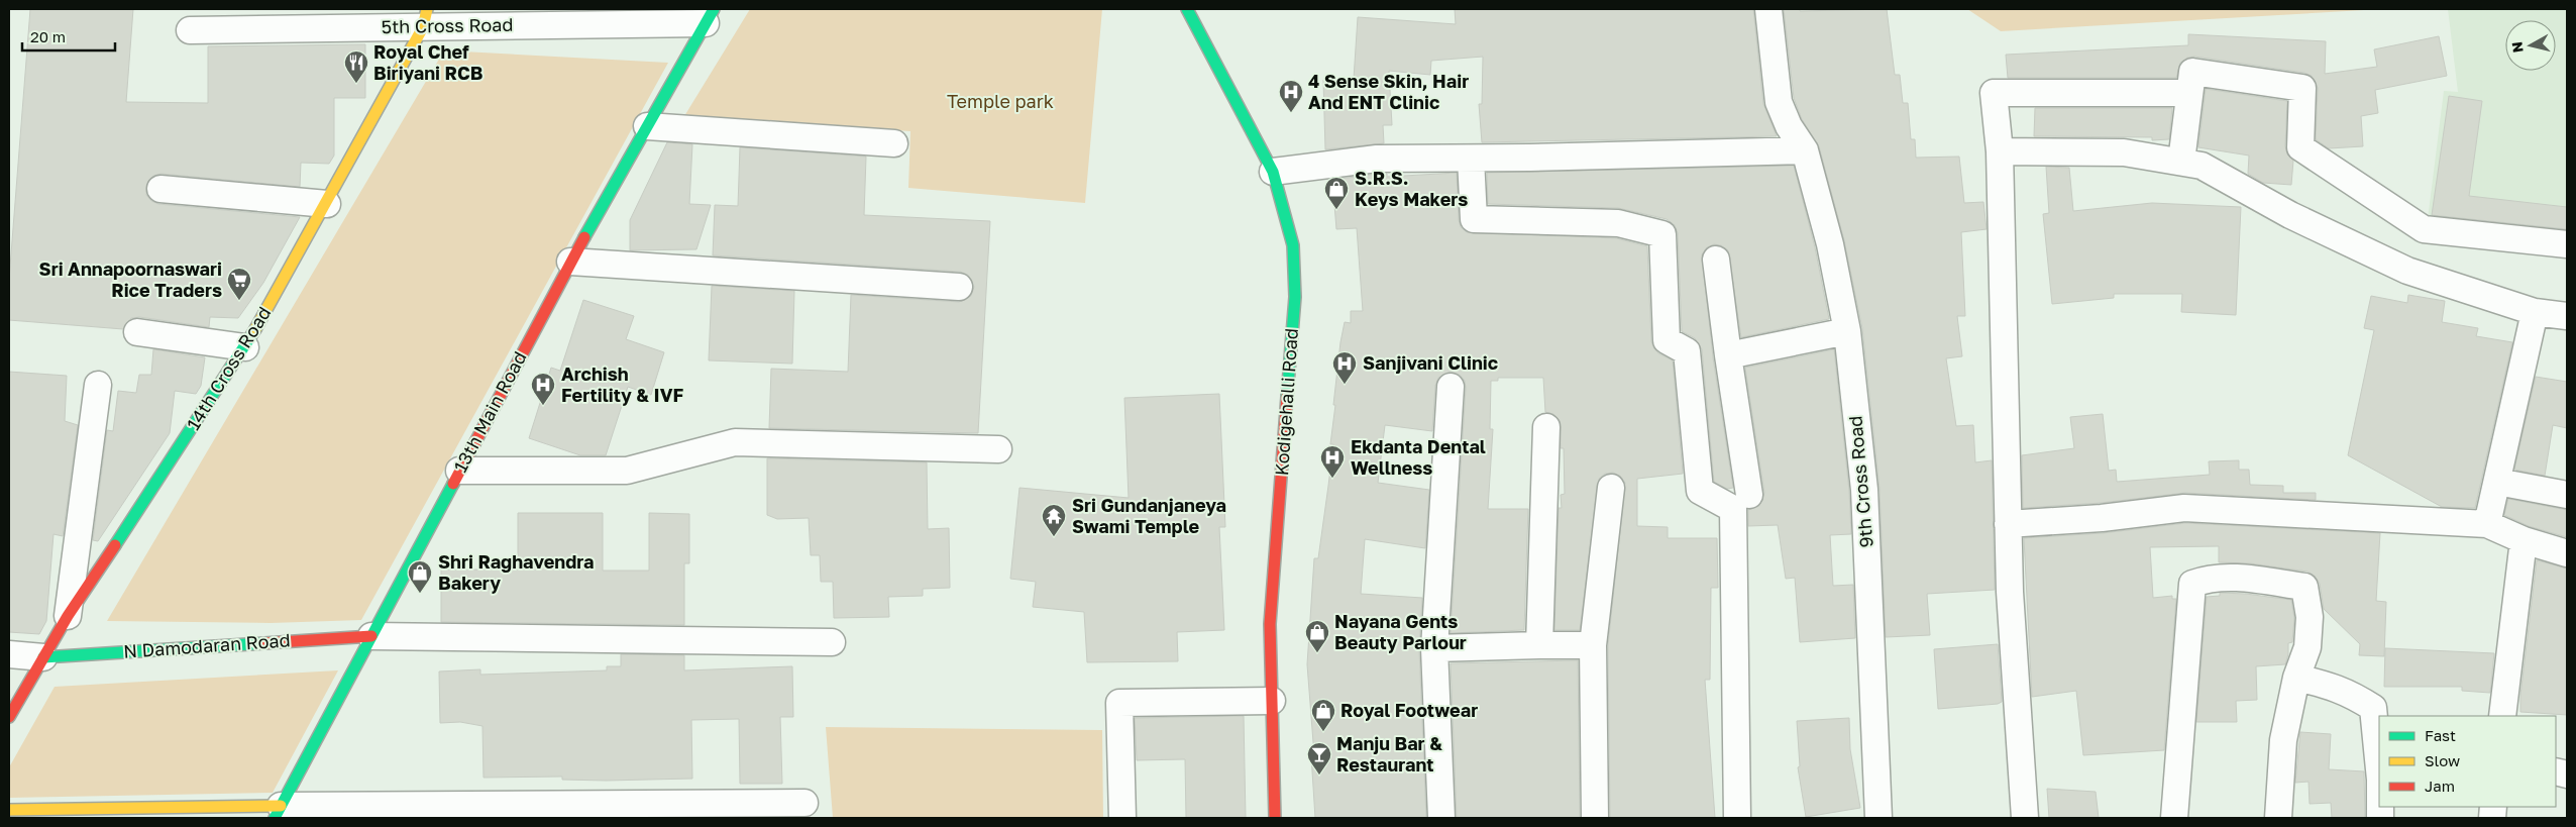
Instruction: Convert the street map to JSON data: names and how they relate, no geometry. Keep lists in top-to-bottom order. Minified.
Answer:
{"streets":{"street":["5th Cross Road","14th Cross Road","Kodigehalli Road","13th Main Road","9th Cross Road","N Damodaran Road"]},"crossings":[["5th Cross Road","14th Cross Road"],["5th Cross Road","13th Main Road"],["14th Cross Road","N Damodaran Road"],["13th Main Road","N Damodaran Road"]],"parks":["Temple park"],"places":{"restaurant":["Royal Chef Biriyani RCB"],"hospital":["4 Sense Skin, Hair And ENT Clinic","Sanjivani Clinic","Archish Fertility & IVF","Ekdanta Dental Wellness"],"shop":["S.R.S. Keys Makers","Shri Raghavendra Bakery","Nayana Gents Beauty Parlour","Royal Footwear"],"supermarket":["Sri Annapoornaswari Rice Traders"],"temple":["Sri Gundanjaneya Swami Temple"],"bar":["Manju Bar & Restaurant"]},"legend":["Fast","Slow","Jam"],"scale_bar":"20 m","north":"left"}
